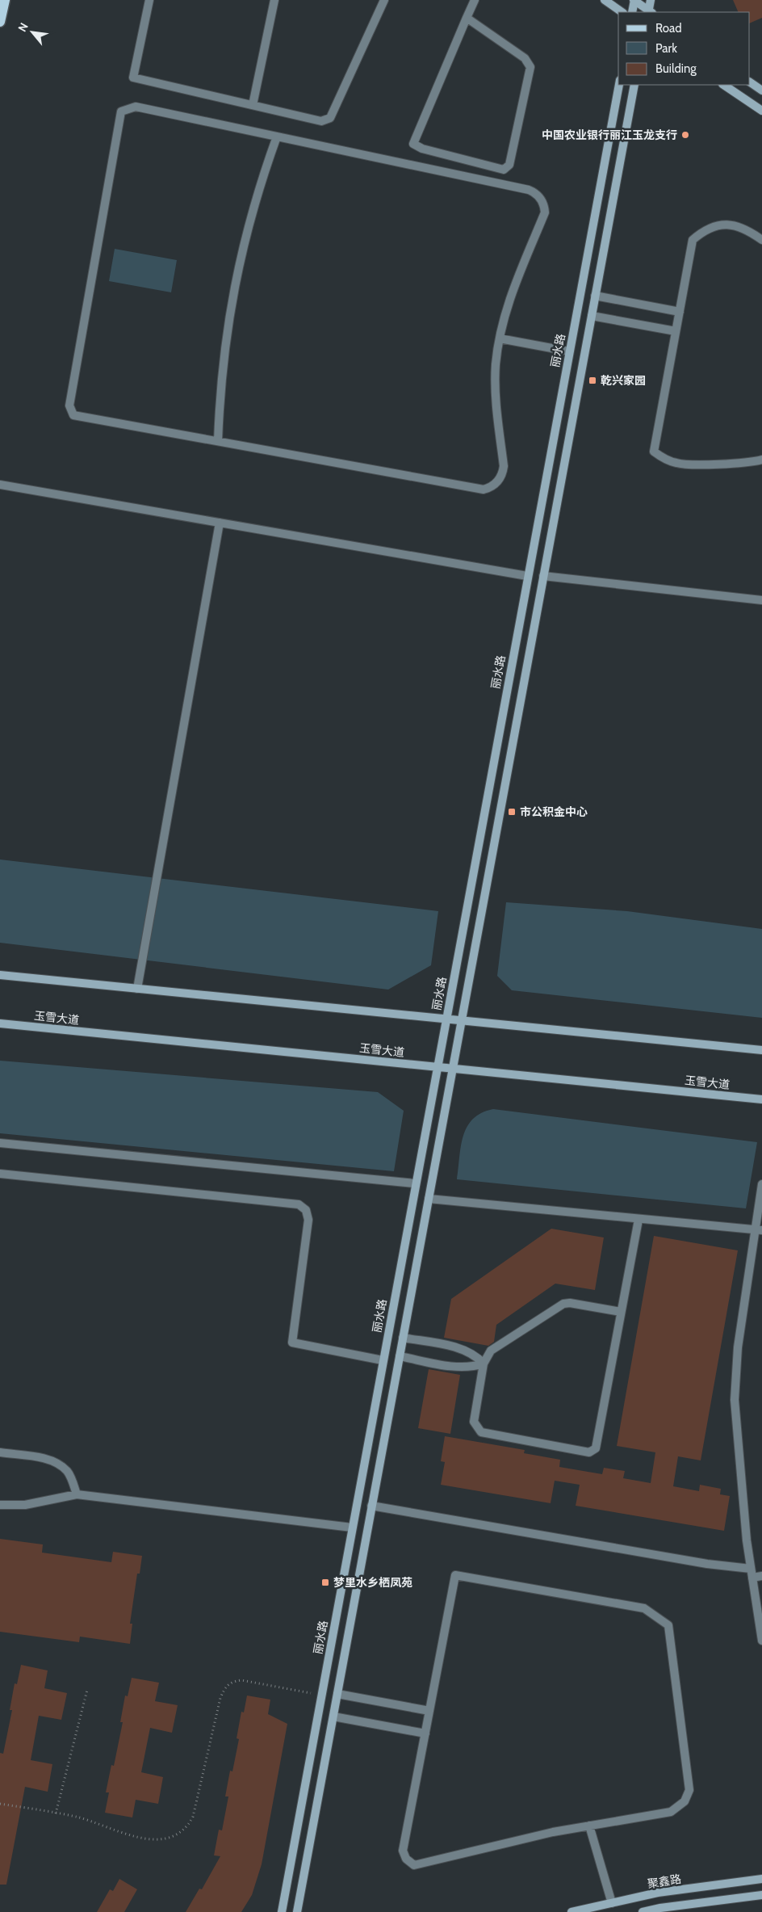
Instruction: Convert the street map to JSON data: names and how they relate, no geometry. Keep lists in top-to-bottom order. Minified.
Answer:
{"streets":{"street":["丽水路","玉雪大道","聚鑫路"]},"crossings":[["丽水路","玉雪大道"]],"places":{"other":["中国农业银行丽江玉龙支行"],"transit":["乾兴家园","市公积金中心","梦里水乡栖凤苑"]},"legend":["Road","Park","Building"],"north":"top left"}
